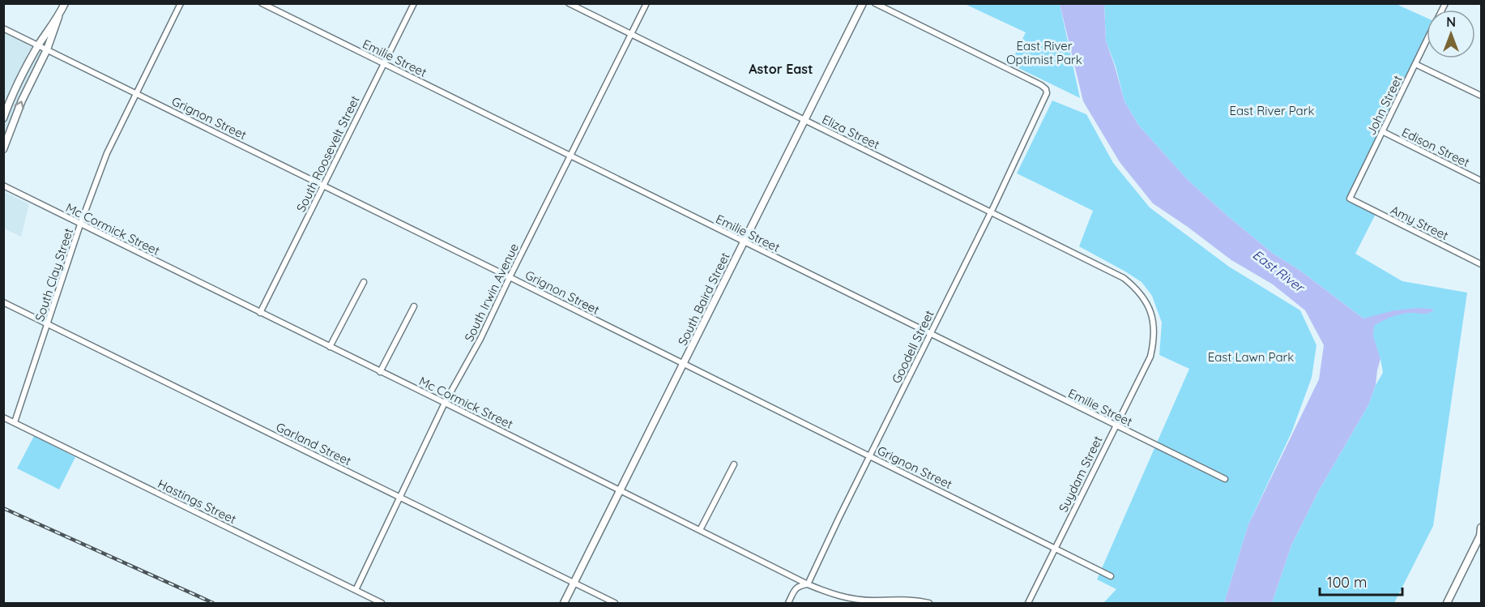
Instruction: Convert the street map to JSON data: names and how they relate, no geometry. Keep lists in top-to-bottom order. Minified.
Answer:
{"streets":{"street":["Emilie Street","John Street","Grignon Street","Eliza Street","Edison Street","South Roosevelt Street","Amy Street","Mc Cormick Street","South Clay Street","South Irwin Avenue","South Baird Street","Goodell Street","Garland Street","Suydam Street","Hastings Street"]},"crossings":[["Emilie Street","South Roosevelt Street"],["Emilie Street","South Irwin Avenue"],["Emilie Street","South Baird Street"],["Emilie Street","Goodell Street"],["Emilie Street","Suydam Street"],["John Street","Edison Street"],["John Street","Amy Street"],["Grignon Street","South Roosevelt Street"],["Grignon Street","South Clay Street"],["Grignon Street","South Irwin Avenue"],["Grignon Street","South Baird Street"],["Grignon Street","Goodell Street"],["Grignon Street","Suydam Street"],["Eliza Street","South Irwin Avenue"],["Eliza Street","South Baird Street"],["Eliza Street","Goodell Street"],["Eliza Street","Suydam Street"],["South Roosevelt Street","Mc Cormick Street"],["Mc Cormick Street","South Clay Street"],["Mc Cormick Street","South Irwin Avenue"],["Mc Cormick Street","South Baird Street"],["Mc Cormick Street","Goodell Street"],["South Clay Street","Garland Street"],["South Clay Street","Hastings Street"],["South Irwin Avenue","Garland Street"],["South Irwin Avenue","Hastings Street"],["South Baird Street","Garland Street"]],"districts":["Astor East"],"water":["East River"],"parks":["East River Optimist Park","East River Park","East Lawn Park"],"scale_bar":"100 m","north":"top"}
